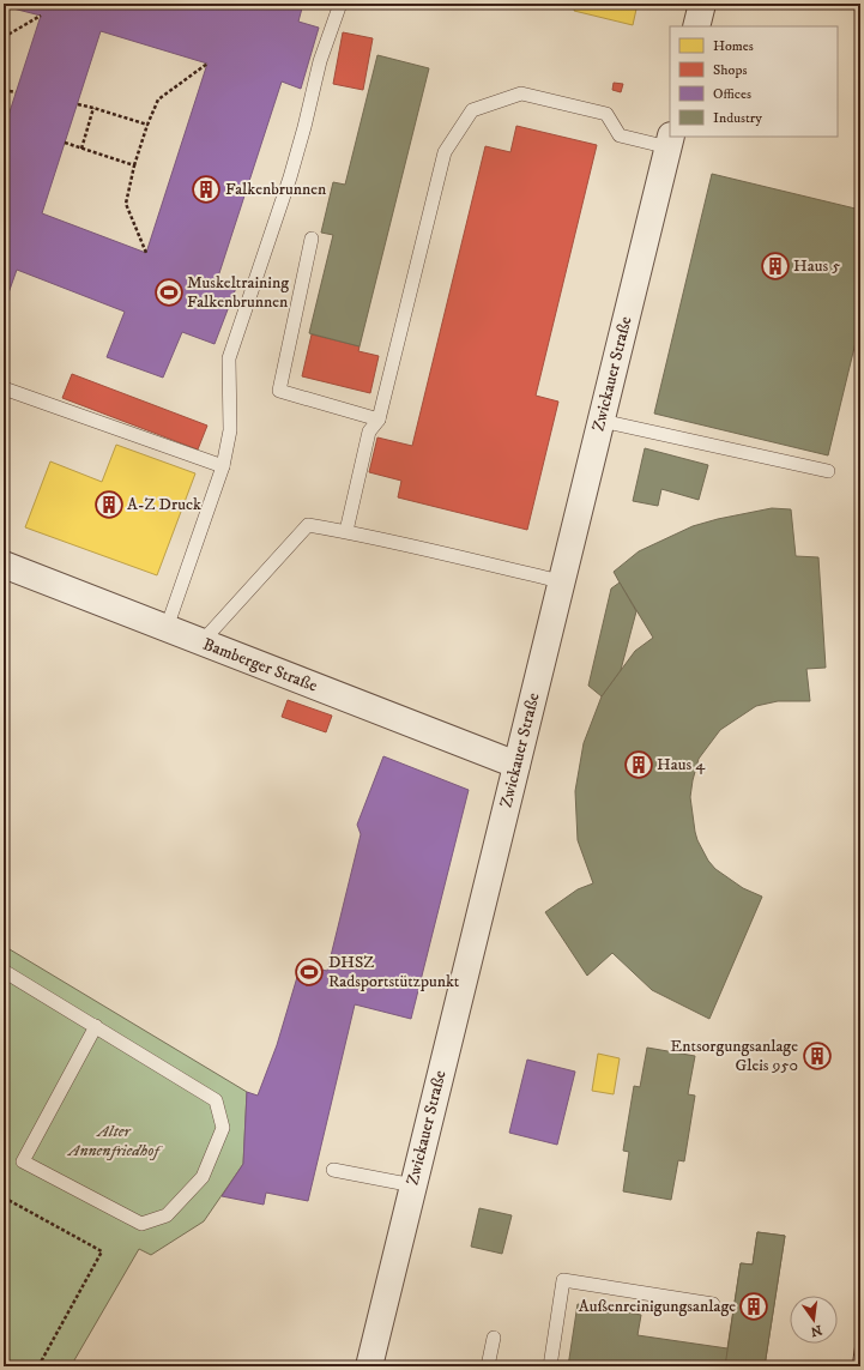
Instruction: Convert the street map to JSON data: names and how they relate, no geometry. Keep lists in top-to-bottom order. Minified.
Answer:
{"streets":{"street":["Zwickauer Straße","Bamberger Straße"]},"crossings":[["Zwickauer Straße","Bamberger Straße"]],"parks":["Alter Annenfriedhof"],"places":{"building":["Falkenbrunnen","Haus 5","A-Z Druck","Haus 4","Entsorgungsanlage Gleis 950","Außenreinigungsanlage"],"sports":["Muskeltraining Falkenbrunnen","DHSZ Radsportstützpunkt"]},"legend":["Homes","Shops","Offices","Industry"],"north":"bottom"}
